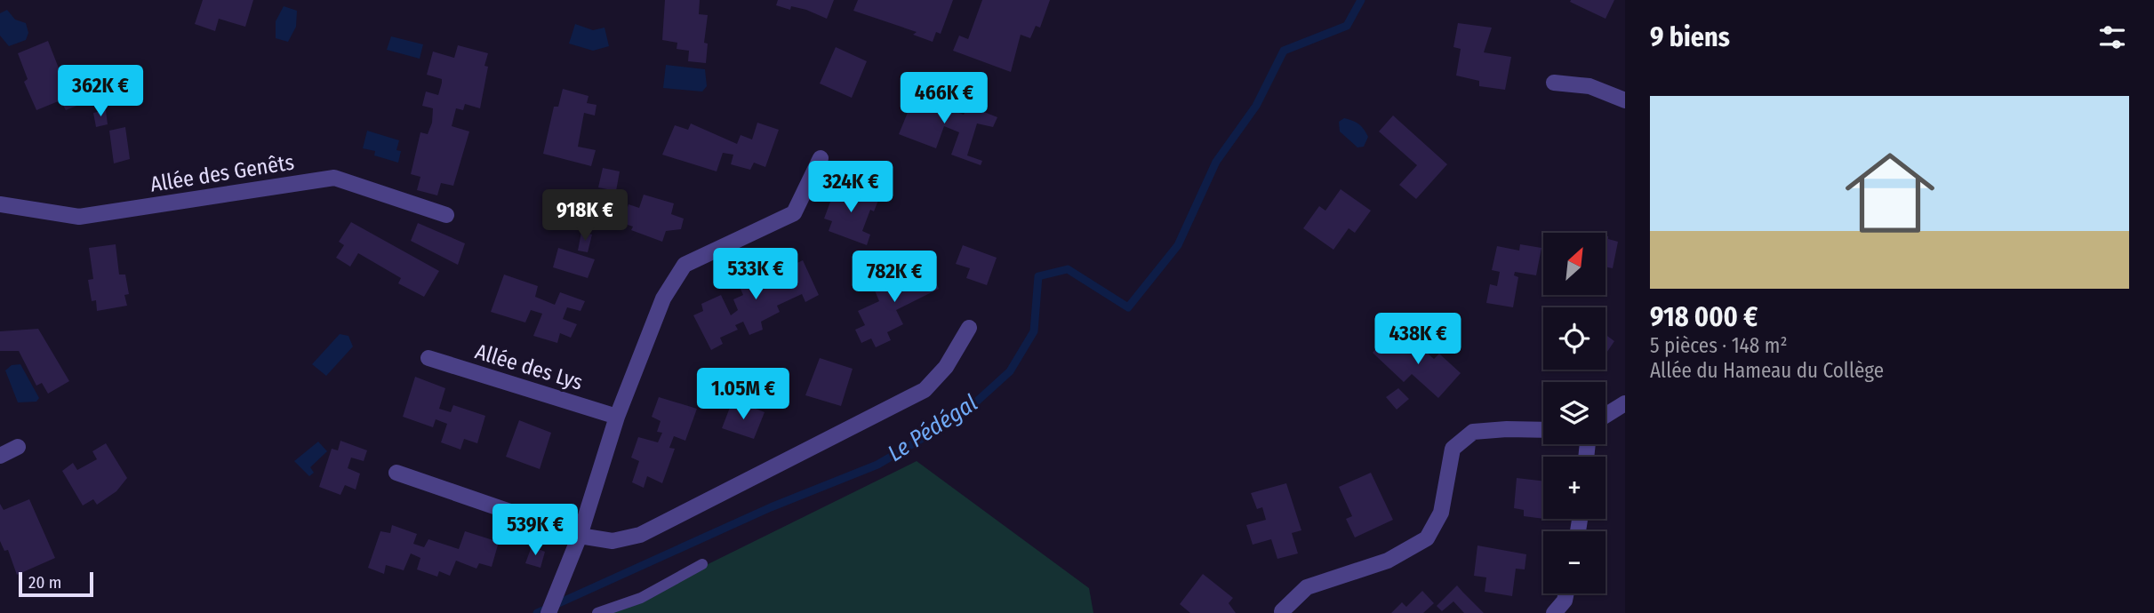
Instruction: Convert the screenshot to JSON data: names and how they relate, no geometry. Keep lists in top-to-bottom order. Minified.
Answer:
{"streets":{"street":["Allée des Genêts","Allée des Lys"]},"water":["Le Pédégal"],"scale_bar":"20 m","north":"top right","page":{"heading":"9 biens","price":["362K €","466K €","324K €","918K €","533K €","782K €","438K €","1.05M €","539K €"],"list":[{"name":"918 000 €","note":"5 pièces · 148 m² · Allée du Hameau du Collège"}],"map_buttons":["+","−"],"scale":"20 m"}}
